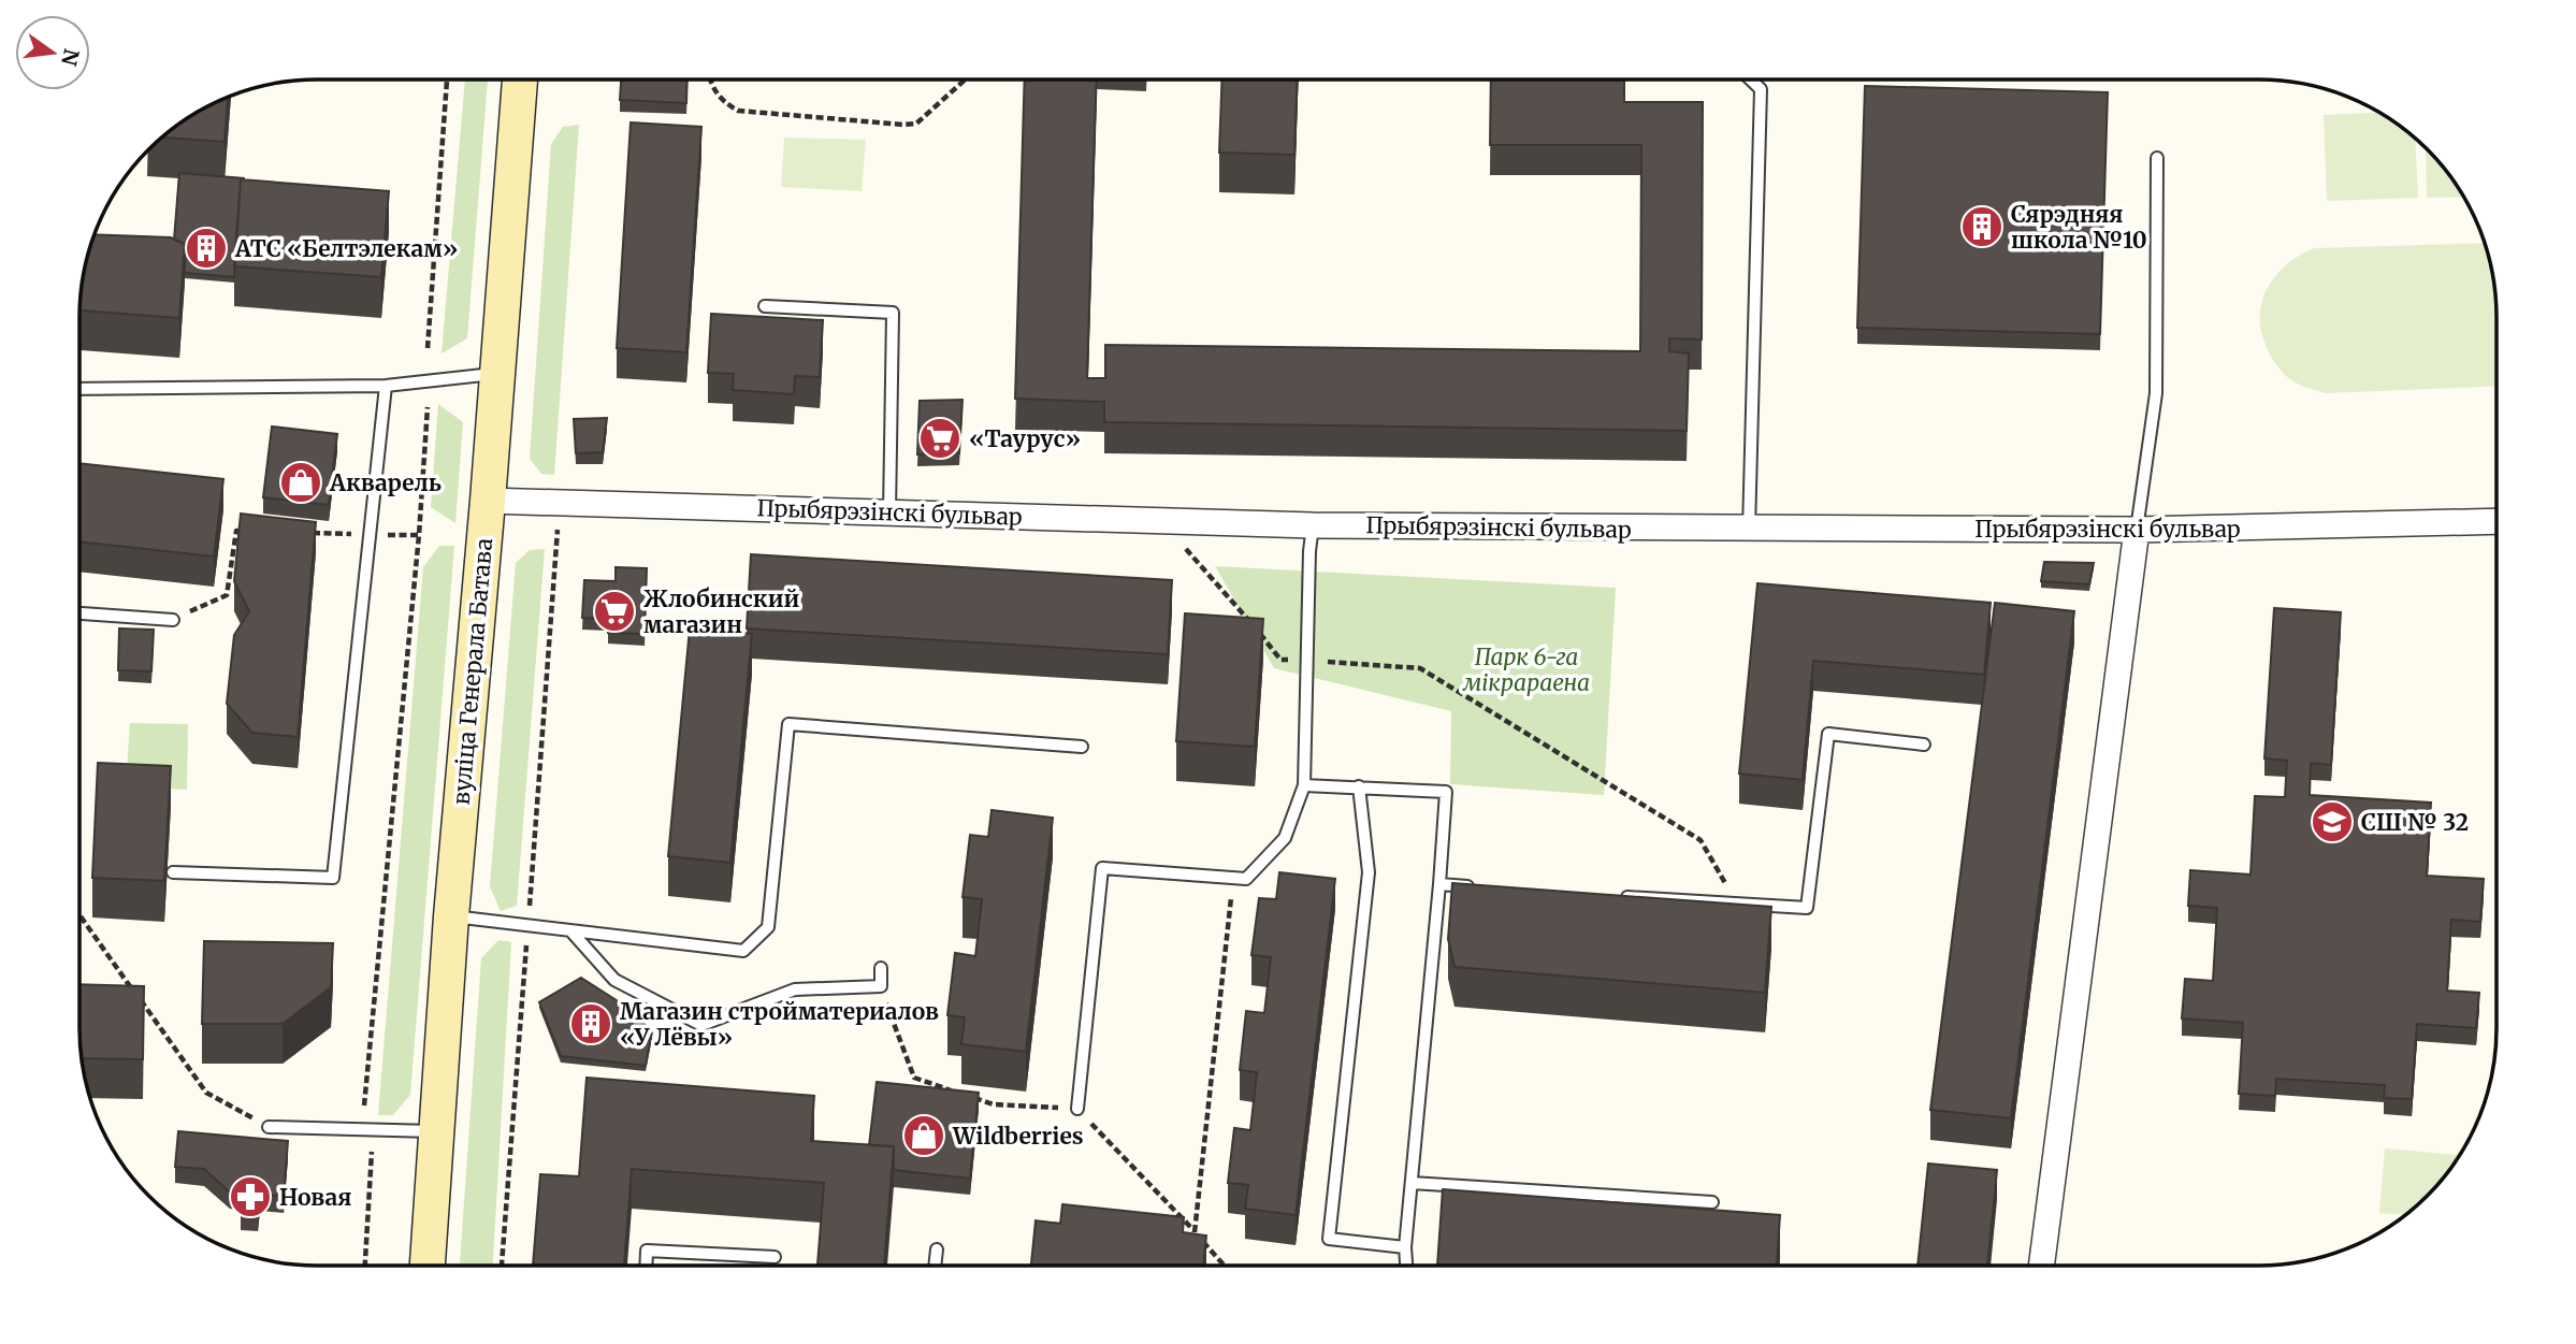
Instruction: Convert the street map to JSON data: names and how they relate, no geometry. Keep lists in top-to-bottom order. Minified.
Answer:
{"streets":{"street":["Прыбярэзінскі бульвар","вуліца Генерала Батава"]},"crossings":[["Прыбярэзінскі бульвар","вуліца Генерала Батава"]],"parks":["Парк 6-га мікрараена"],"places":{"building":["Сярэдняя школа №10","АТС «Белтэлекам»","Магазин стройматериалов «У Лёвы»"],"supermarket":["«Таурус»","Жлобинский магазин"],"shop":["Акварель","Wildberries"],"school or university":["СШ № 32"],"pharmacy":["Новая"]},"north":"right"}
